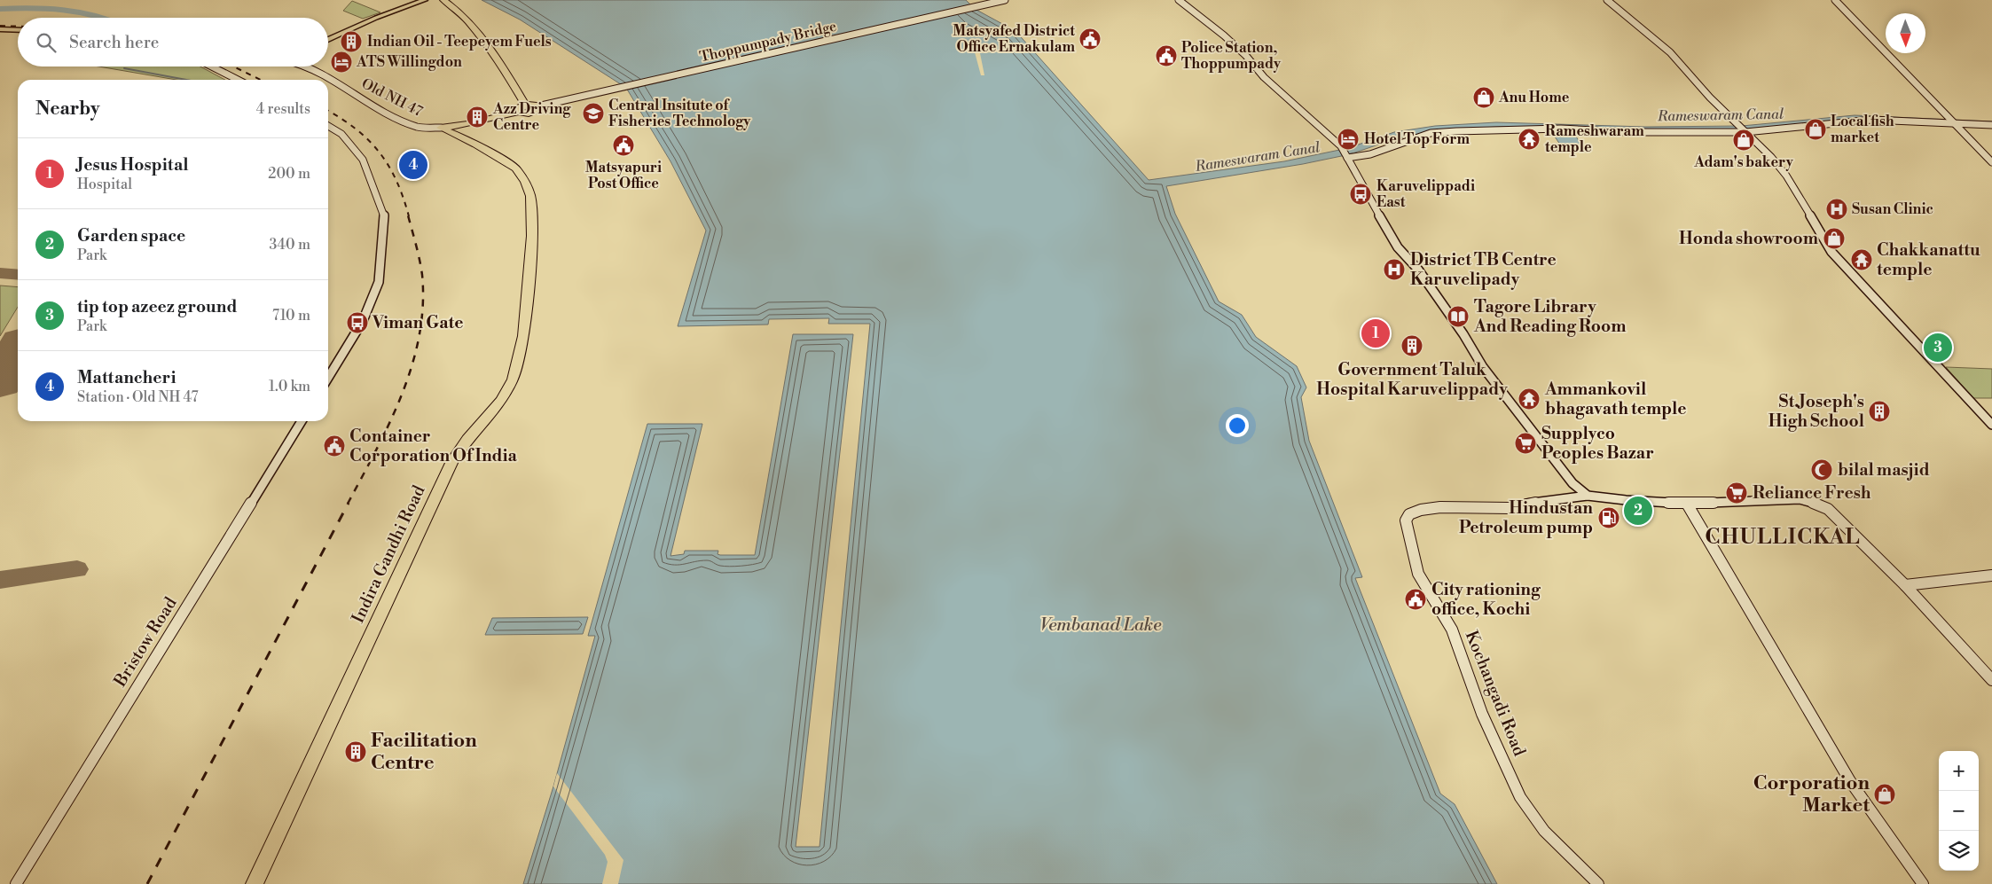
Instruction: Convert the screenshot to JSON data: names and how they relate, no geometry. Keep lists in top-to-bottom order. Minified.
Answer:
{"streets":{"highway":["Old NH 47","Indira Gandhi Road"],"street":["Thoppumpady Bridge","Bristow Road","Kochangadi Road"]},"crossings":[["Old NH 47","Indira Gandhi Road"]],"districts":["CHULLICKAL"],"water":["Rameswaram Canal","Vembanad Lake"],"places":{"public building":["Matsyafed District Office Ernakulam","Police Station, Thoppumpady","Matsyapuri Post Office","Container Corporation Of India","City rationing office, Kochi"],"building":["Indian Oil - Teepeyem Fuels","Azz Driving Centre","Government Taluk Hospital Karuvelippady","St.Joseph's High School","Facilitation Centre"],"hotel":["ATS Willingdon","Hotel Top Form"],"shop":["Anu Home","Local fish market","Adam's bakery","Honda showroom","Corporation Market"],"school or university":["Central Insitute of Fisheries Technology"],"temple":["Rameshwaram temple","Chakkanattu temple","Ammankovil bhagavath temple"],"bus stop":["Karuvelippadi East","Viman Gate"],"hospital":["Susan Clinic","District TB Centre Karuvelipady"],"library":["Tagore Library And Reading Room"],"supermarket":["Supplyco Peoples Bazar","Reliance Fresh"],"mosque":["bilal masjid"],"fuel station":["Hindustan Petroleum pump"]},"north":"bottom","page":{"search":"Search here","heading":["Nearby","4 results"],"list":[{"mark":"1","name":"Jesus Hospital","note":"Hospital","value":"200 m"},{"mark":"2","name":"Garden space","note":"Park","value":"340 m"},{"mark":"3","name":"tip top azeez ground","note":"Park","value":"710 m"},{"mark":"4","name":"Mattancheri","note":"Station · Old NH 47","value":"1.0 km"}],"pins":["4","1","3","2"],"map_buttons":["+","−"]}}
